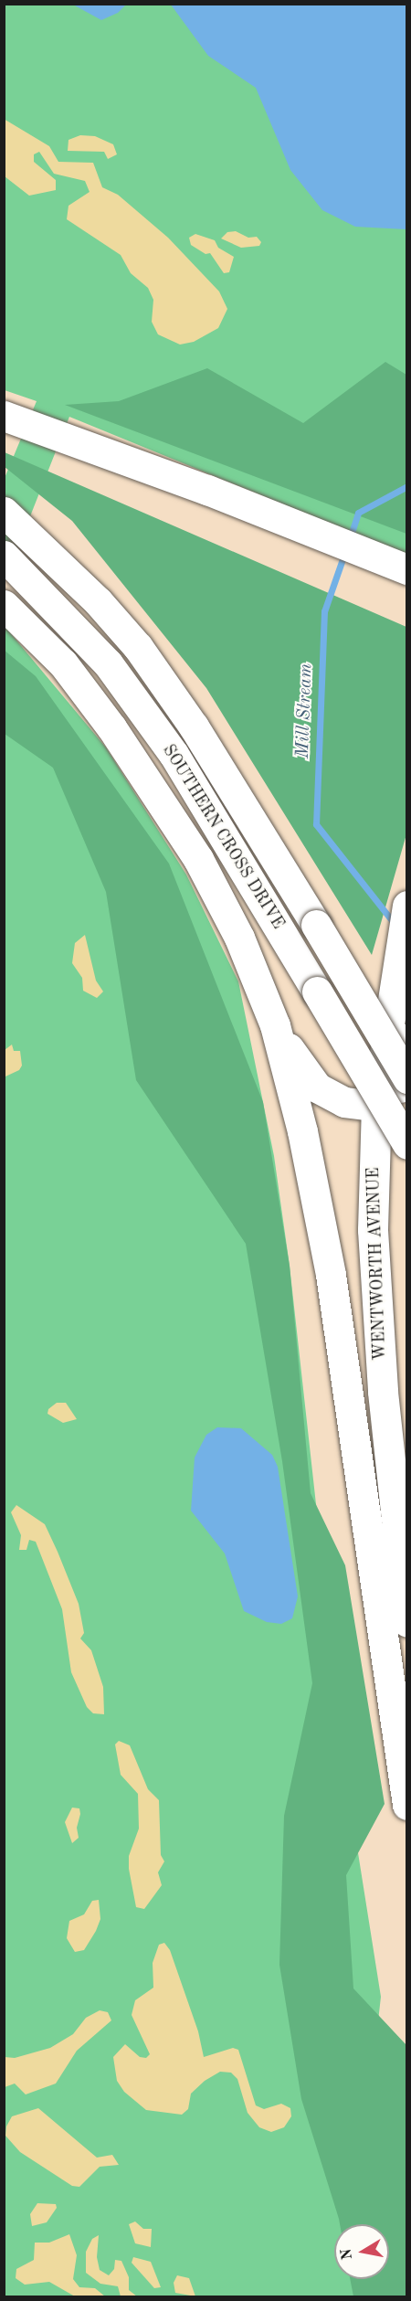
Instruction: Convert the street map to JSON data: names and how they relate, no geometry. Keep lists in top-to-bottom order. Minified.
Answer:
{"streets":{"main road":["SOUTHERN CROSS DRIVE","WENTWORTH AVENUE"]},"water":["Mill Stream"],"north":"left"}
